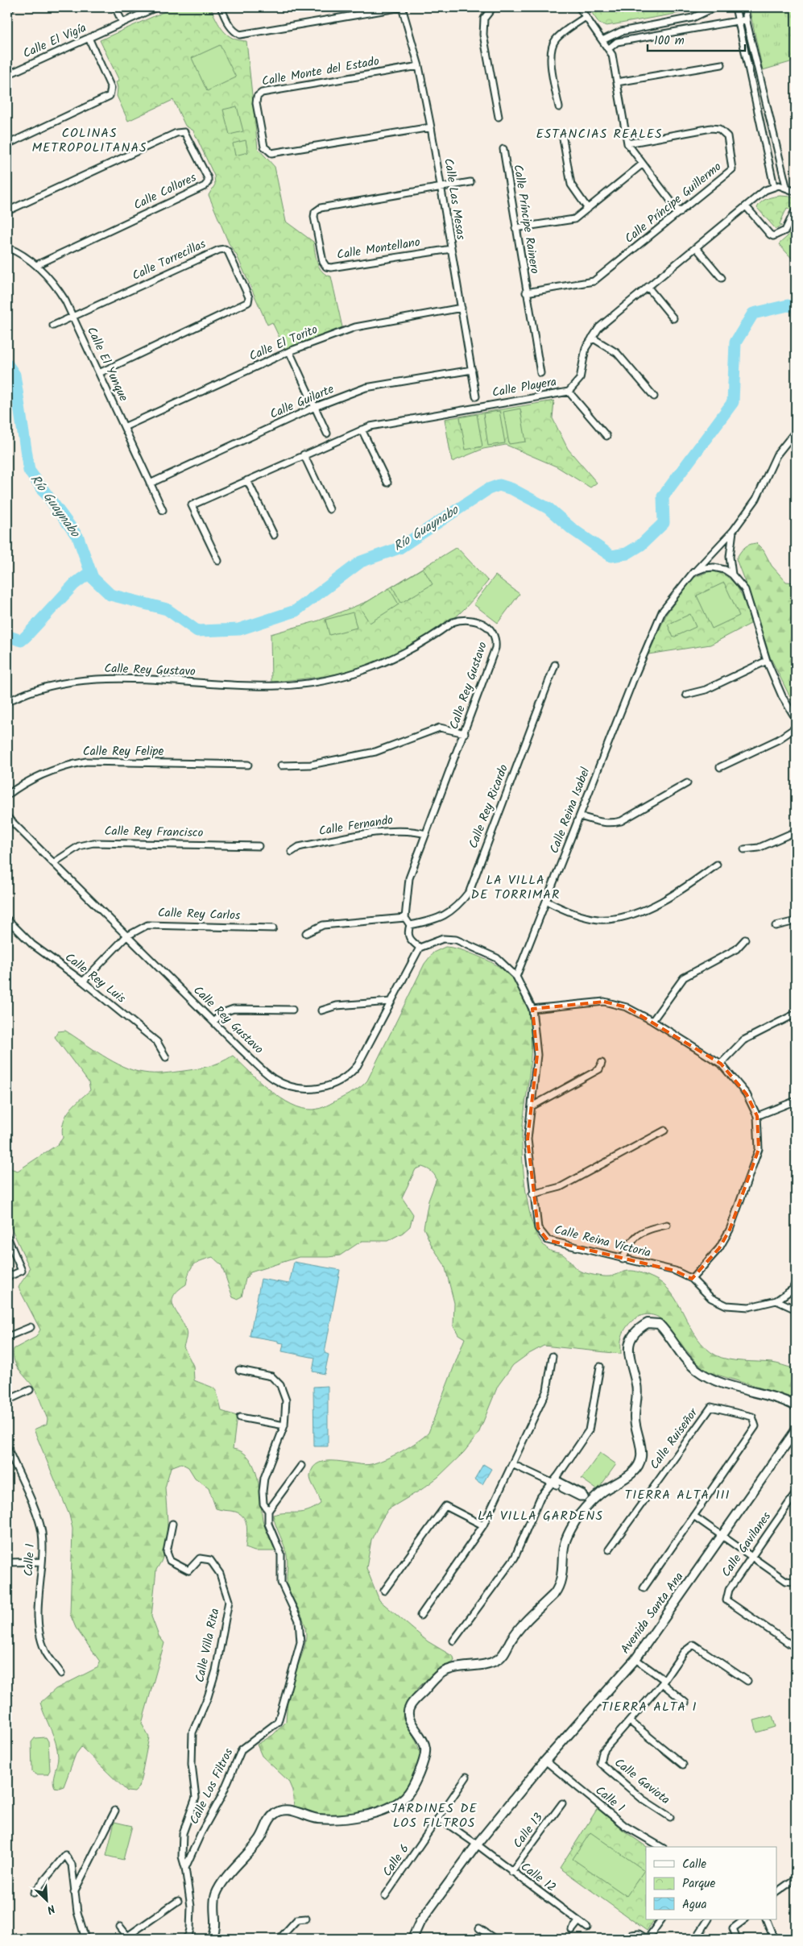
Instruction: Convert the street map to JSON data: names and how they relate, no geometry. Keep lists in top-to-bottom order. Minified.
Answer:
{"streets":{"street":["Calle El Vigía","Calle Monte del Estado","Calle Collores","Calle Las Mesas","Calle Príncipe Guillermo","Calle Príncipe Rainero","Calle Montellano","Calle Torrecillas","Calle El Torito","Calle El Yunque","Calle Playera","Calle Guilarte","Calle Rey Gustavo","Calle Rey Felipe","Calle Rey Ricardo","Calle Reina Isabel","Calle Fernando","Calle Rey Francisco","Calle Rey Carlos","Calle Rey Luis","Calle Reina Victoria","Calle Ruiseñor","Calle Gavilanes","Calle 1","Avenida Santa Ana","Calle Villa Rita","Calle Gaviota","Calle Los Filtros","Calle 13","Calle 6","Calle 12"]},"crossings":[["Calle Monte del Estado","Calle Las Mesas"],["Calle Collores","Calle El Yunque"],["Calle Las Mesas","Calle Montellano"],["Calle Las Mesas","Calle El Torito"],["Calle Las Mesas","Calle Guilarte"],["Calle Príncipe Guillermo","Calle Príncipe Rainero"],["Calle Torrecillas","Calle El Yunque"],["Calle El Torito","Calle El Yunque"],["Calle El Yunque","Calle Guilarte"],["Calle Rey Gustavo","Calle Fernando"],["Calle Rey Gustavo","Calle Rey Francisco"],["Calle Rey Gustavo","Calle Rey Carlos"],["Calle Rey Carlos","Calle Rey Luis"],["Calle 1","Avenida Santa Ana"],["Avenida Santa Ana","Calle 12"],["Calle Villa Rita","Calle Los Filtros"],["Calle 13","Calle 12"],["Calle 6","Calle 12"]],"districts":["COLINAS METROPOLITANAS","ESTANCIAS REALES","LA VILLA DE TORRIMAR","TIERRA ALTA III","LA VILLA GARDENS","TIERRA ALTA I","JARDINES DE LOS FILTROS"],"water":["Río Guaynabo"],"legend":["Calle","Parque","Agua"],"scale_bar":"100 m","north":"bottom right"}
